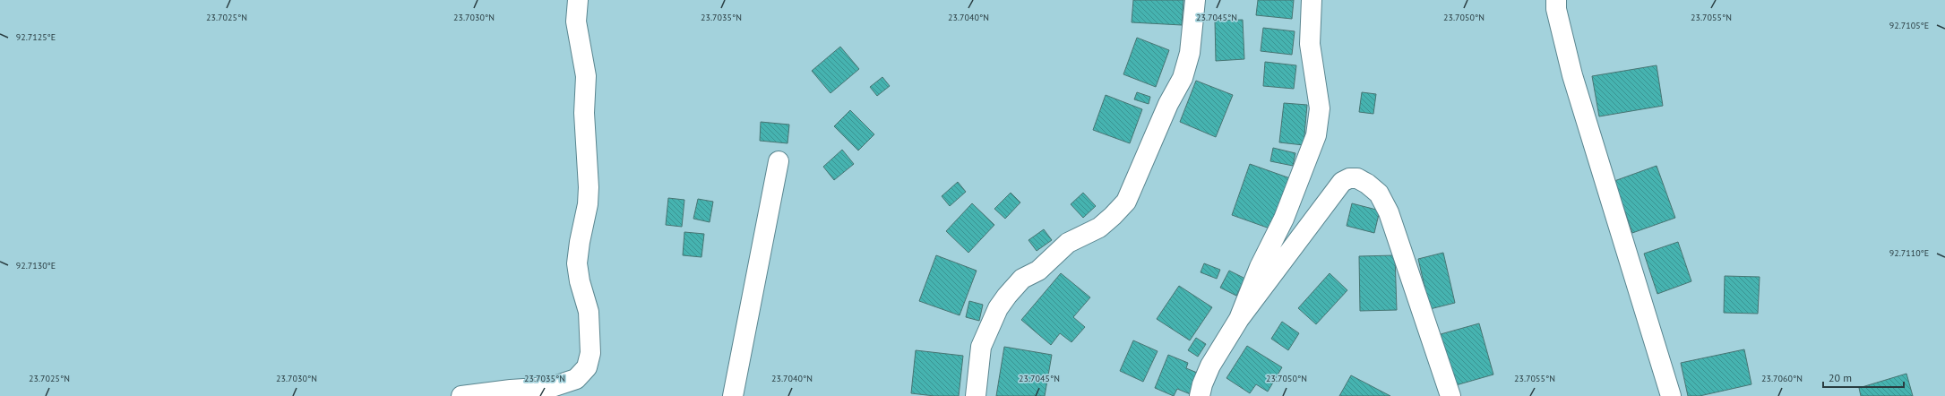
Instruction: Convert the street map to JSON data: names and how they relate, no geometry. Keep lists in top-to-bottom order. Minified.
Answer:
{"scale_bar":"20 m","coordinates":["23.7025°N","23.7030°N","23.7035°N","23.7040°N","23.7045°N","23.7050°N","23.7055°N","92.7105°E","92.7125°E","92.7110°E","92.7130°E","23.7060°N"]}
